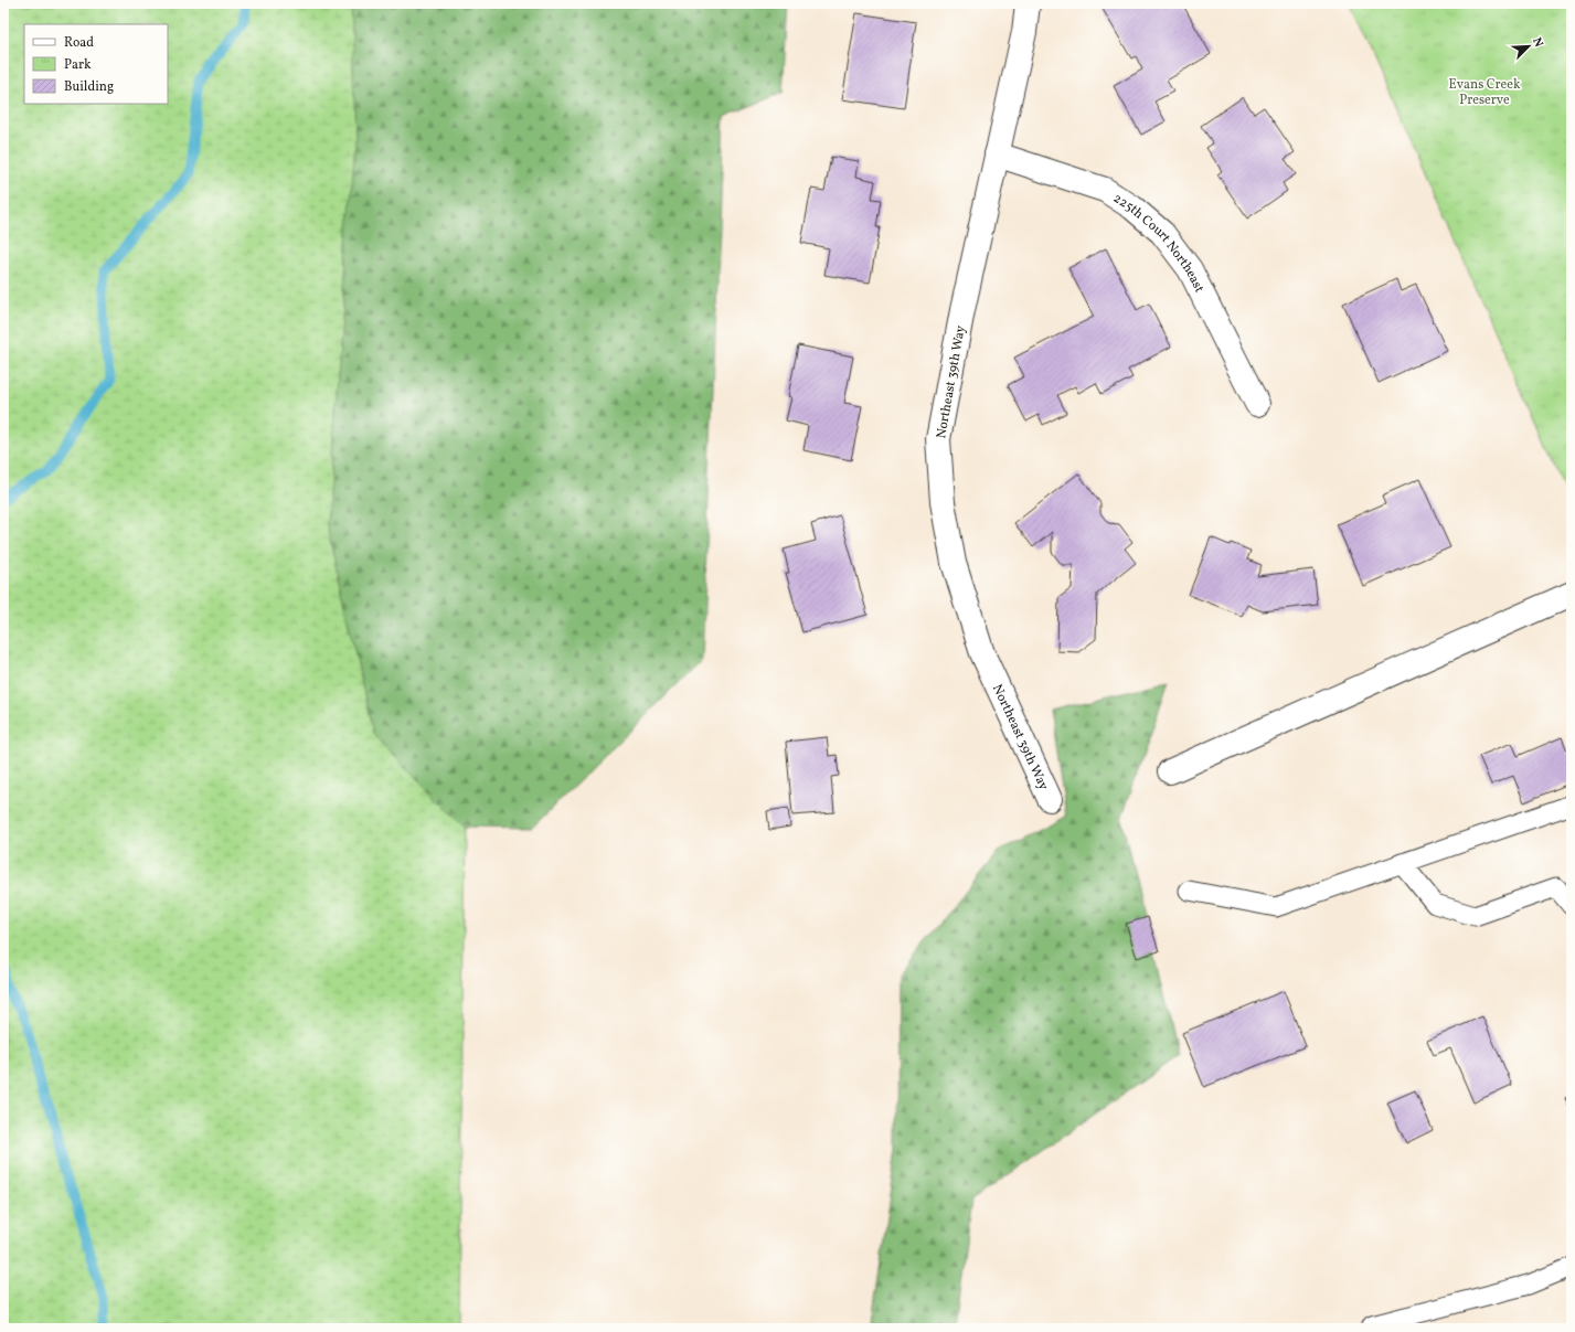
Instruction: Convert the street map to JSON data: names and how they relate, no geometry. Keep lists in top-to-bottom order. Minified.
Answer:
{"streets":{"street":["225th Court Northeast","Northeast 39th Way"]},"crossings":[["225th Court Northeast","Northeast 39th Way"]],"parks":["Evans Creek Preserve"],"legend":["Road","Park","Building"],"north":"top right"}
